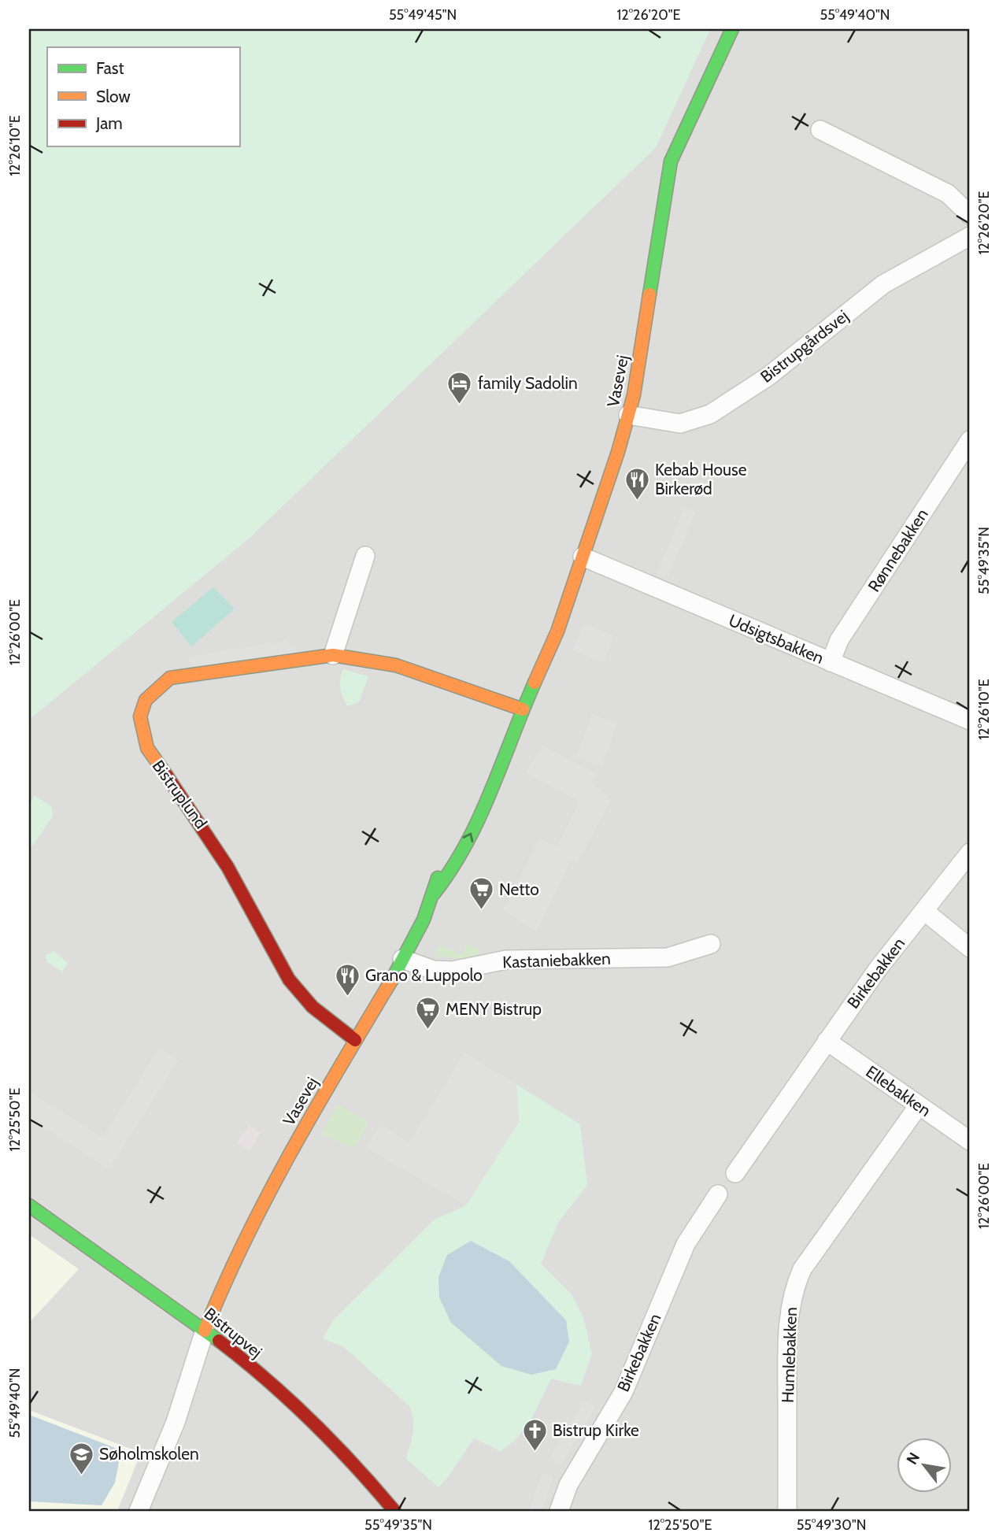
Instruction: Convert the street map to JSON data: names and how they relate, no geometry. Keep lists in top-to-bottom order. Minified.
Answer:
{"streets":{"street":["Bistrupgårdsvej","Vasevej","Rønnebakken","Udsigtsbakken","Bistruplund","Kastaniebakken","Birkebakken","Ellebakken","Bistrupvej","Humlebakken"]},"crossings":[["Bistrupgårdsvej","Vasevej"],["Vasevej","Udsigtsbakken"],["Vasevej","Bistruplund"],["Vasevej","Kastaniebakken"],["Vasevej","Bistrupvej"],["Rønnebakken","Udsigtsbakken"],["Birkebakken","Ellebakken"],["Ellebakken","Humlebakken"]],"places":{"hotel":["family Sadolin"],"restaurant":["Kebab House Birkerød","Grano & Luppolo"],"supermarket":["Netto","MENY Bistrup"],"church":["Bistrup Kirke"],"school or university":["Søholmskolen"]},"legend":["Fast","Slow","Jam"],"north":"top left","coordinates":["55°49'45\"N","12°26'20\"E","55°49'40\"N","12°26'10\"E","55°49'35\"N","12°26'00\"E","12°25'50\"E","55°49'30\"N"]}
